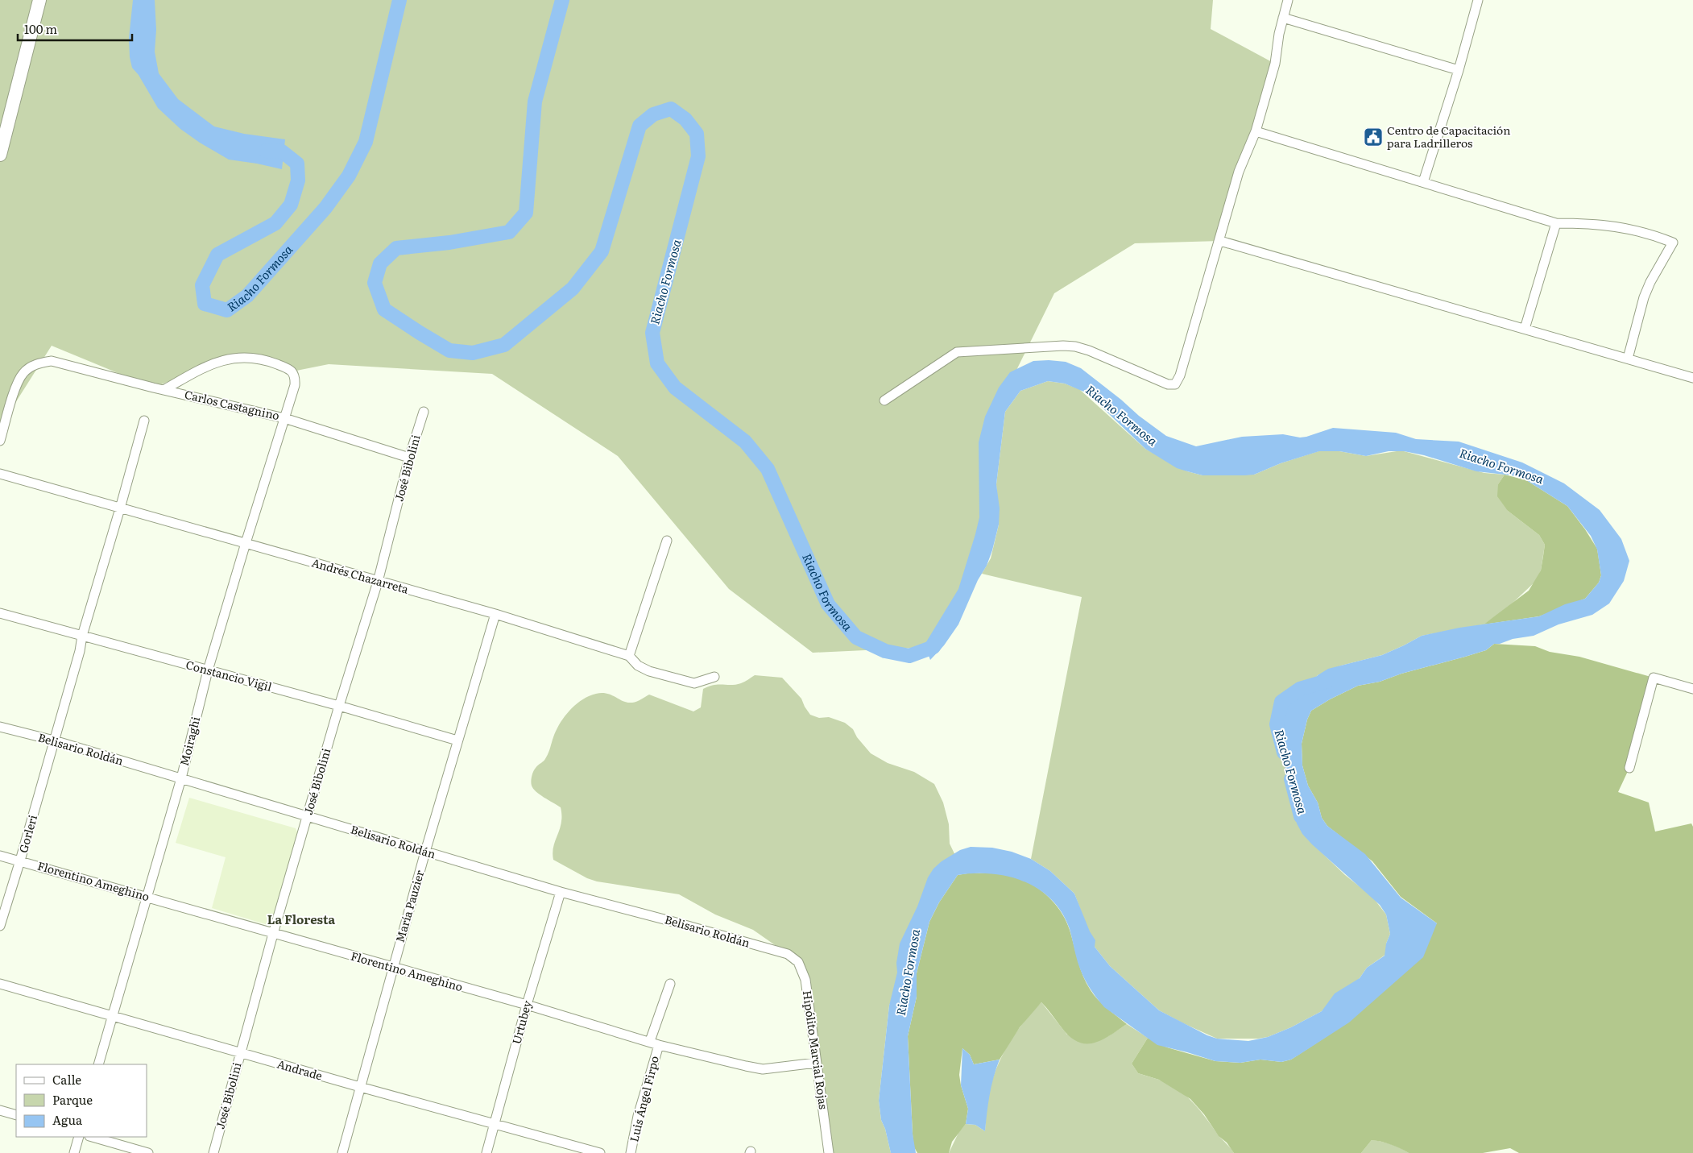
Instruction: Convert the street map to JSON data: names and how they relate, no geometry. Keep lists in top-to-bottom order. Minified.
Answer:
{"streets":{"street":["Carlos Castagnino","José Bibolini","Andrés Chazarreta","Constancio Vigil","Moiraghi","Belisario Roldán","Gorleri","Florentino Ameghino","María Pauzier","Urtubey","Hipólito Marcial Rojas","Andrade","Luis Ángel Firpo"]},"crossings":[["Carlos Castagnino","José Bibolini"],["Carlos Castagnino","Moiraghi"],["José Bibolini","Andrés Chazarreta"],["José Bibolini","Constancio Vigil"],["José Bibolini","Belisario Roldán"],["José Bibolini","Florentino Ameghino"],["José Bibolini","Andrade"],["Andrés Chazarreta","Moiraghi"],["Andrés Chazarreta","Gorleri"],["Andrés Chazarreta","María Pauzier"],["Constancio Vigil","Moiraghi"],["Constancio Vigil","Gorleri"],["Constancio Vigil","María Pauzier"],["Moiraghi","Belisario Roldán"],["Moiraghi","Florentino Ameghino"],["Moiraghi","Andrade"],["Belisario Roldán","Gorleri"],["Belisario Roldán","María Pauzier"],["Belisario Roldán","Urtubey"],["Belisario Roldán","Hipólito Marcial Rojas"],["Gorleri","Florentino Ameghino"],["Florentino Ameghino","María Pauzier"],["Florentino Ameghino","Urtubey"],["Florentino Ameghino","Hipólito Marcial Rojas"],["Florentino Ameghino","Luis Ángel Firpo"],["María Pauzier","Andrade"],["Urtubey","Andrade"]],"districts":["La Floresta"],"water":["Riacho Formosa"],"places":{"public building":["Centro de Capacitación para Ladrilleros"]},"legend":["Calle","Parque","Agua"],"scale_bar":"100 m"}
